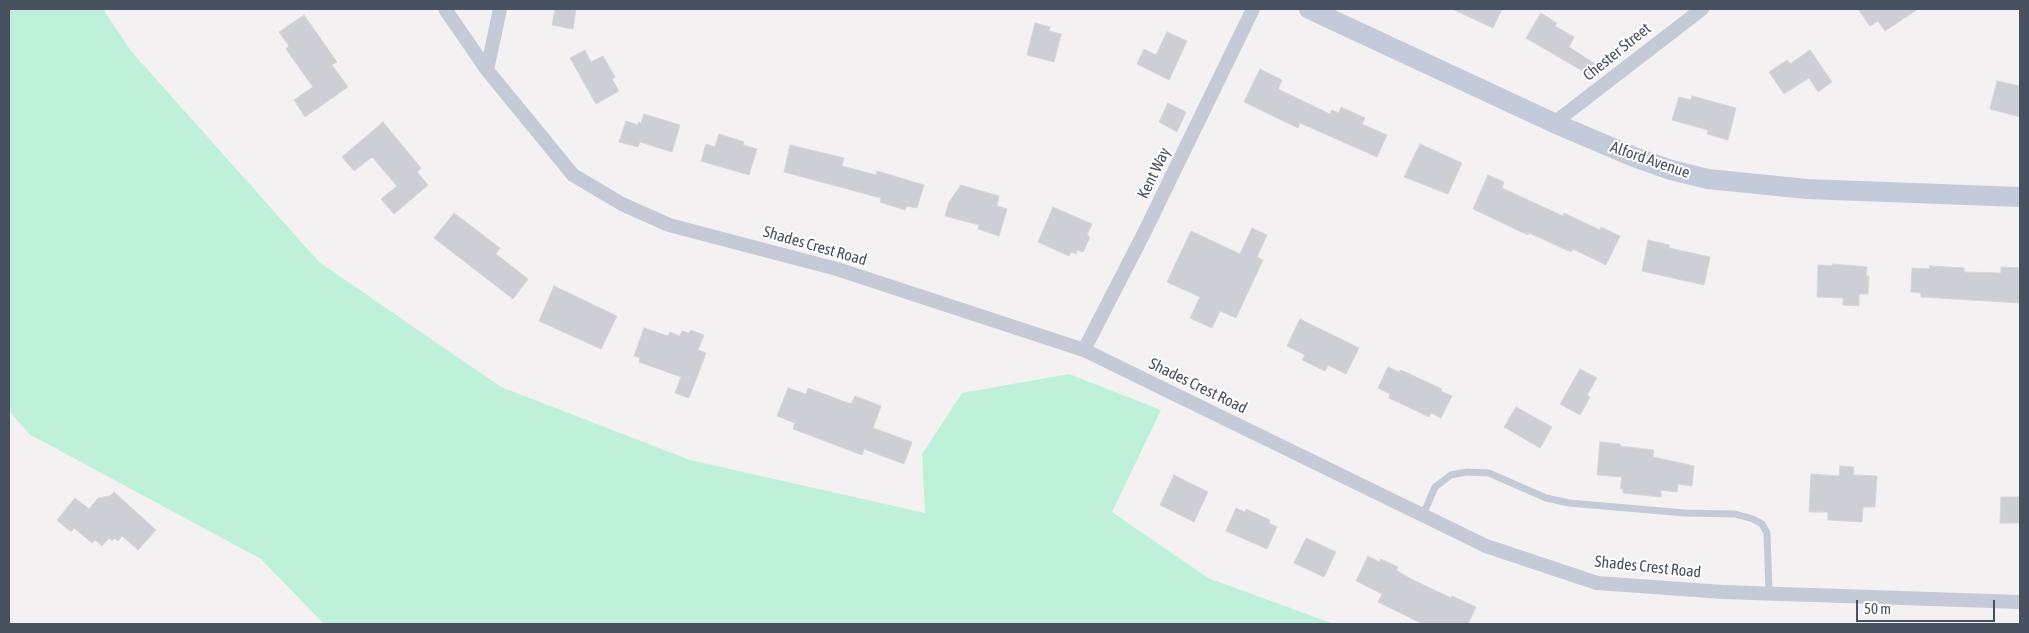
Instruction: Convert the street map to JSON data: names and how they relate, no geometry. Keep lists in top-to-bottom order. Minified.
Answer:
{"streets":{"street":["Chester Street","Alford Avenue","Kent Way","Shades Crest Road"]},"crossings":[["Chester Street","Alford Avenue"],["Kent Way","Shades Crest Road"]],"scale_bar":"50 m"}
